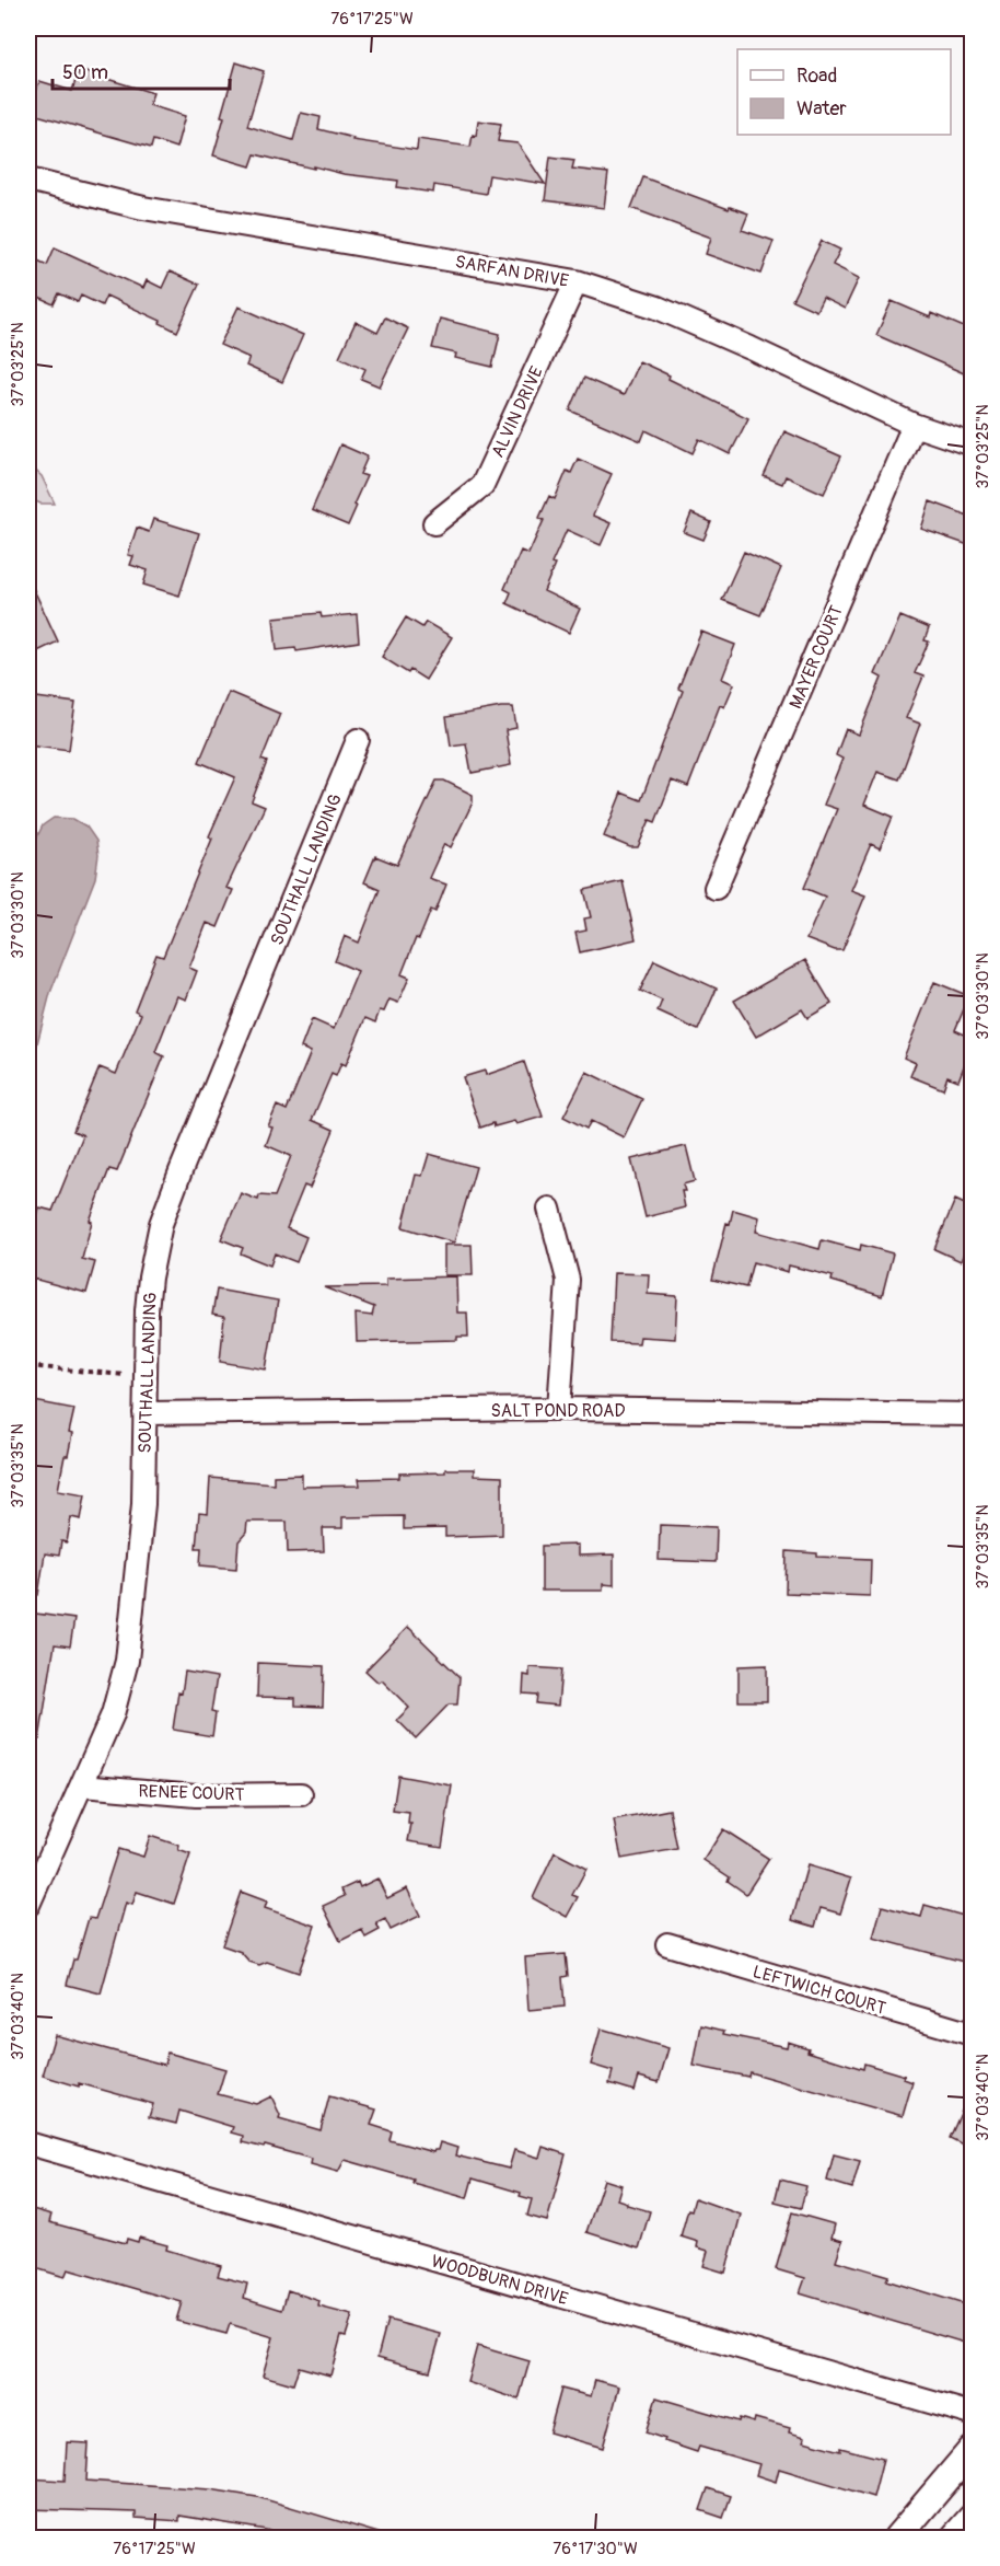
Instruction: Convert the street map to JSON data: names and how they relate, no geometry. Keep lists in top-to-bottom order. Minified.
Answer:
{"streets":{"street":["SARFAN DRIVE","ALVIN DRIVE","MAYER COURT","SOUTHALL LANDING","SALT POND ROAD","RENEE COURT","LEFTWICH COURT","WOODBURN DRIVE"]},"crossings":[["SARFAN DRIVE","ALVIN DRIVE"],["SARFAN DRIVE","MAYER COURT"],["SOUTHALL LANDING","SALT POND ROAD"],["SOUTHALL LANDING","RENEE COURT"]],"legend":["Road","Water"],"scale_bar":"50 m","coordinates":["76°17'25\"W","37°03'25\"N","37°03'30\"N","37°03'35\"N","37°03'40\"N","76°17'30\"W"]}
